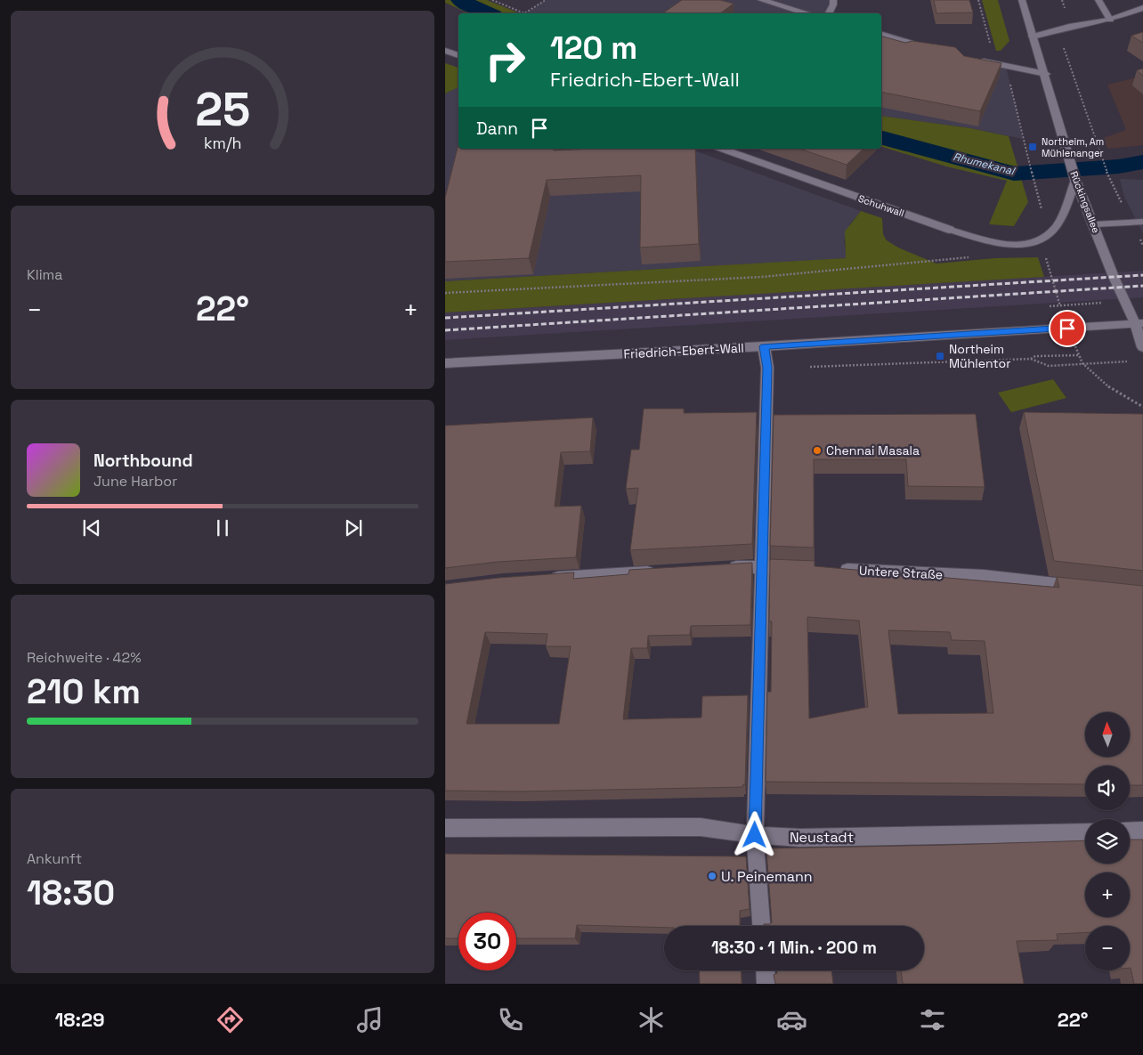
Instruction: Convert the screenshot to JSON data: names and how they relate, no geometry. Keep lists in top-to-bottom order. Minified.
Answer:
{"streets":{"street":["Rückingsallee","Schuhwall","Friedrich-Ebert-Wall","Untere Straße","Neustadt"]},"crossings":[["Rückingsallee","Schuhwall"],["Rückingsallee","Friedrich-Ebert-Wall"]],"water":["Rhumekanal"],"places":{"transit":["Northeim, Am Mühlenanger","Northeim Mühlentor"],"other":["Chennai Masala","U. Peinemann"]},"north":"top","page":{"turn":["120 m","Friedrich-Ebert-Wall"],"then":"Dann","tile":["Klima",["Reichweite · 42%","210 km"],["Ankunft","18:30"]],"heat":["−","22°","+"],"song":["Northbound","June Harbor"],"map_buttons":["+","−"],"limit":"30","trip":"18:30 · 1 Min. · 200 m","tabs":["18:29","22°"],"gauge":["25","km/h"]}}
